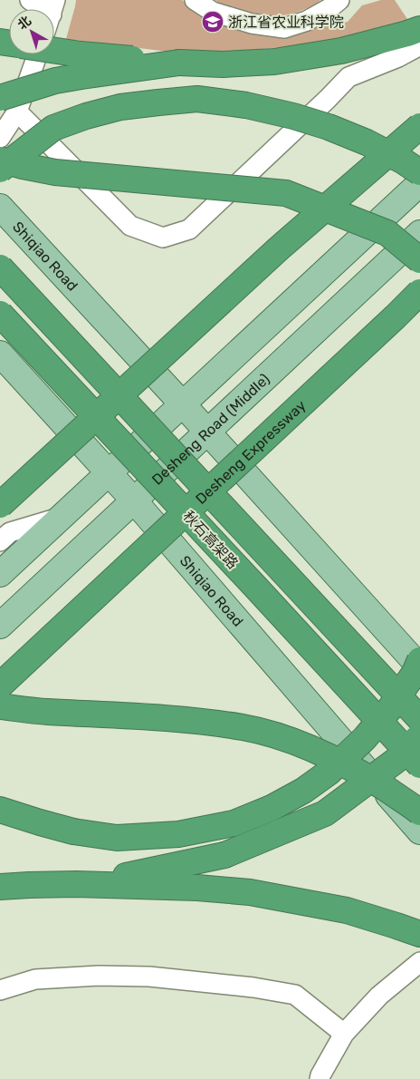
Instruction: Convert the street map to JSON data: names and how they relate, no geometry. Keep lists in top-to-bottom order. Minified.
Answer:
{"streets":{"highway":["Desheng Expressway","秋石高架路"],"main road":["Shiqiao Road","Desheng Road (Middle)"]},"crossings":[["Shiqiao Road","Desheng Road (Middle)"]],"places":{"school or university":["浙江省农业科学院"]},"north":"top left"}
